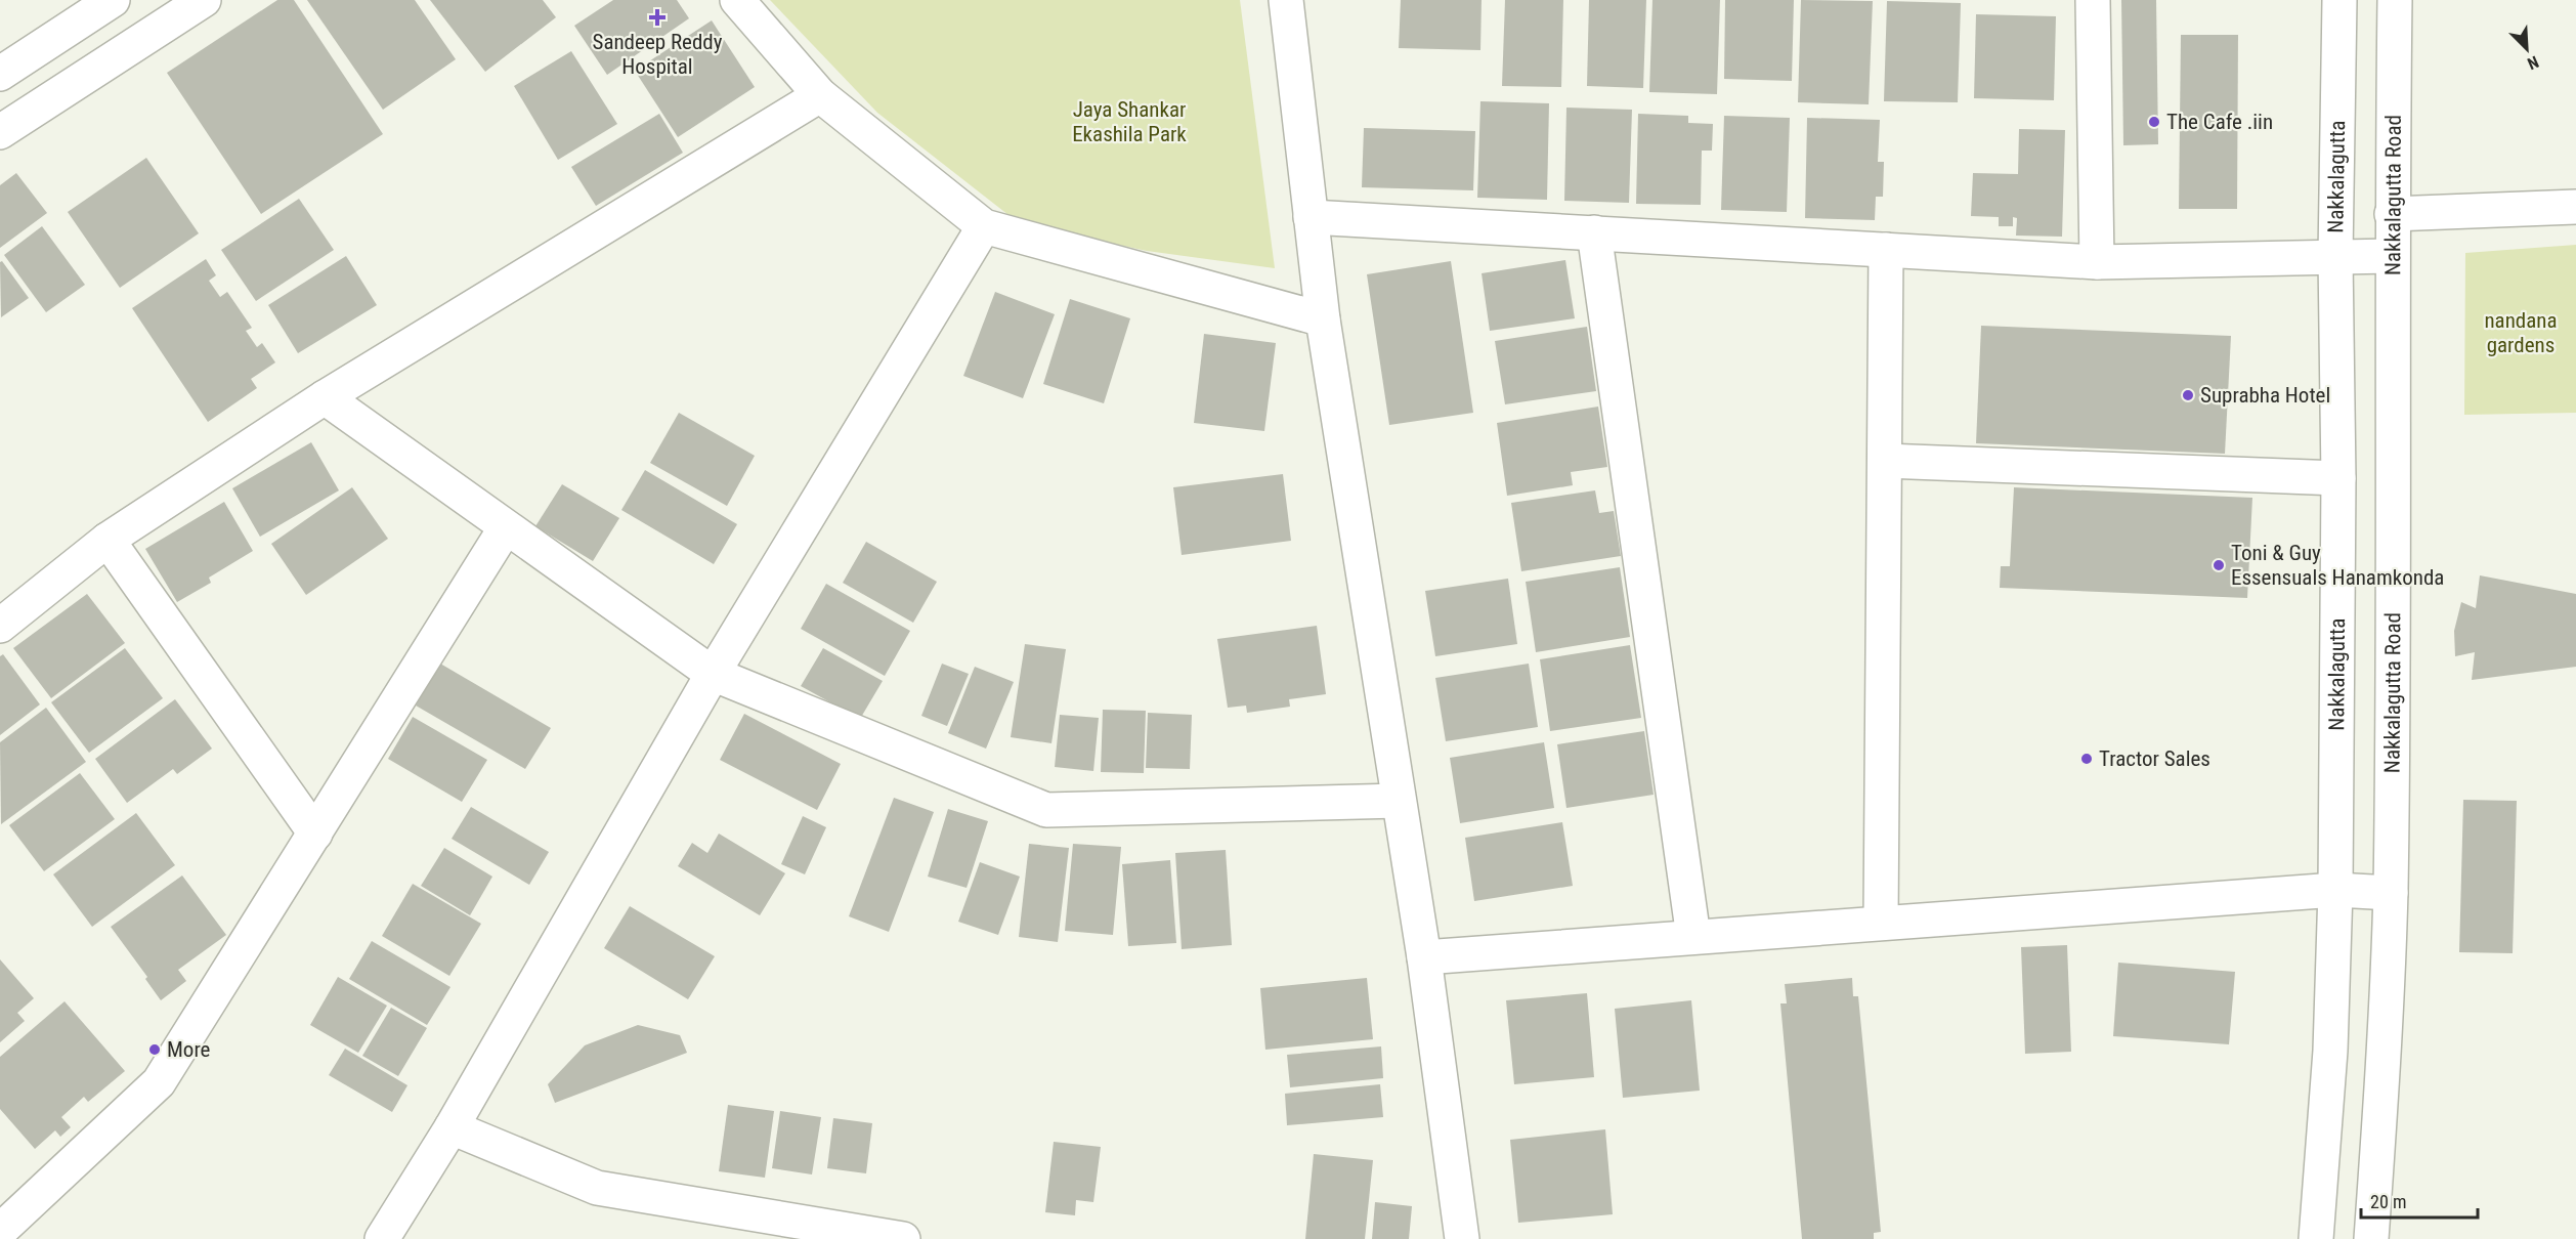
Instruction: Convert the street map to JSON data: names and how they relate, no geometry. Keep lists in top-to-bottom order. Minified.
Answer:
{"streets":{"street":["Nakkalagutta","Nakkalagutta Road"]},"parks":["Jaya Shankar Ekashila Park","nandana gardens"],"places":{"health":["Sandeep Reddy Hospital"],"other":["The Cafe .iin","Suprabha Hotel","Toni & Guy Essensuals Hanamkonda","Tractor Sales","More"]},"scale_bar":"20 m","north":"bottom right"}
